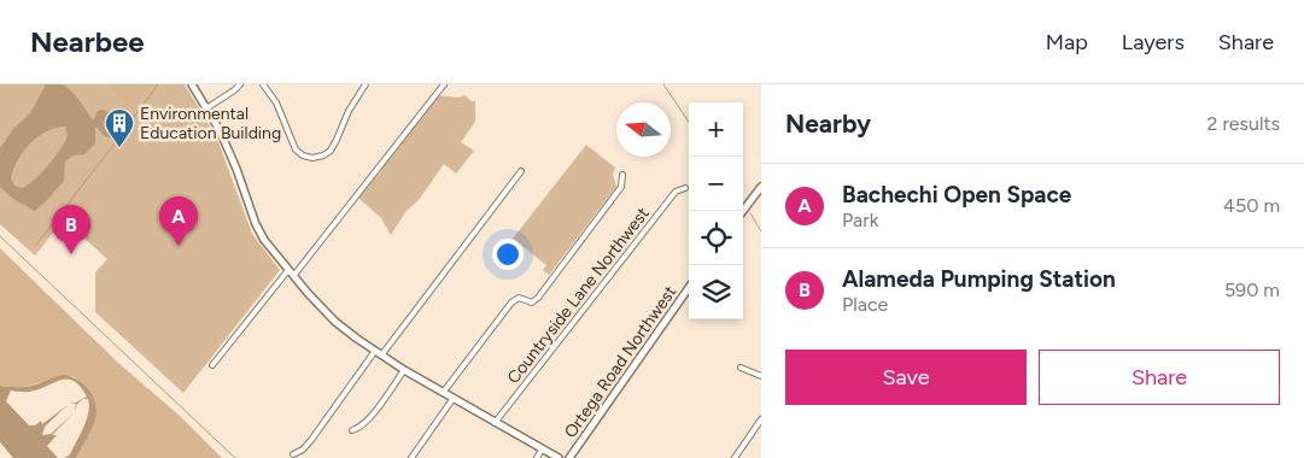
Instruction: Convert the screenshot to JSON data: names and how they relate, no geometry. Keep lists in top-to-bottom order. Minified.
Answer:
{"streets":{"street":["Countryside Lane Northwest","Ortega Road Northwest"]},"places":{"building":["Environmental Education Building"]},"north":"left","page":{"header":"Nearbee","nav":["Map","Layers","Share"],"heading":["Nearby","2 results"],"map_buttons":["+","−"],"list":[{"mark":"A","name":"Bachechi Open Space","note":"Park","value":"450 m"},{"mark":"B","name":"Alameda Pumping Station","note":"Place","value":"590 m"}],"pins":["A","B"],"buttons":["Save","Share"]}}
